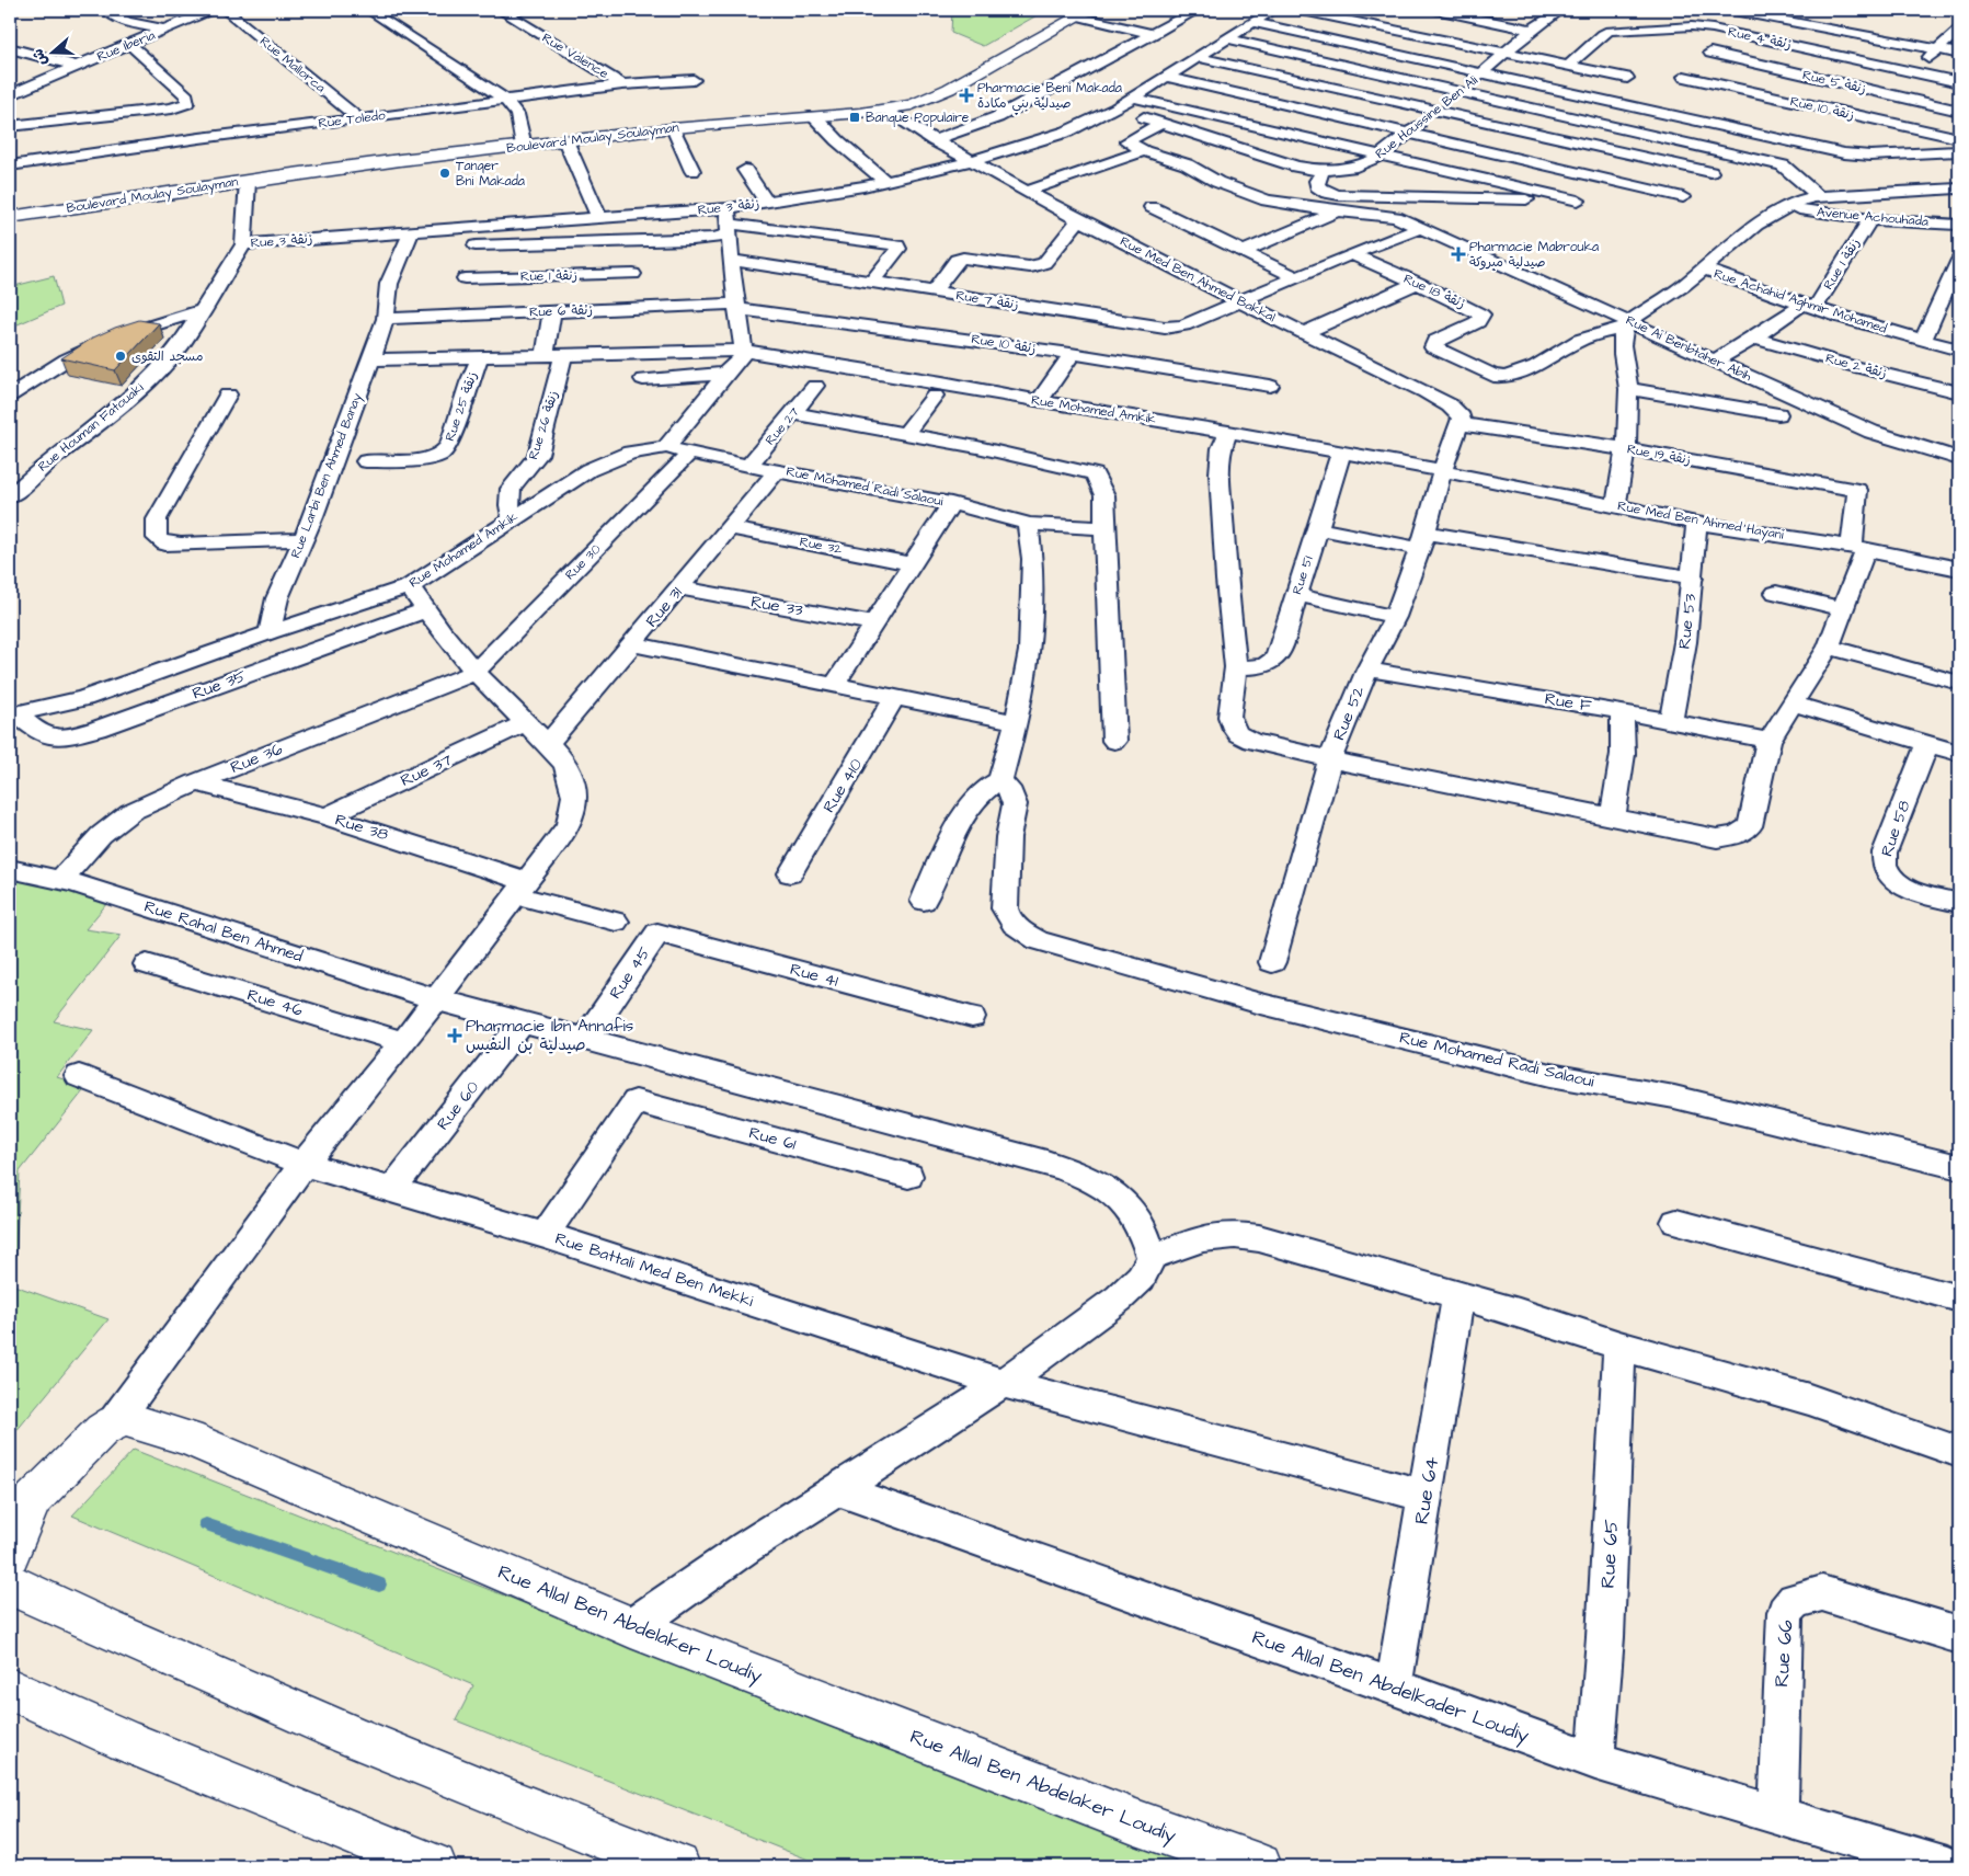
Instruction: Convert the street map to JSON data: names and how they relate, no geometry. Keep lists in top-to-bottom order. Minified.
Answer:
{"streets":{"main road":["Boulevard Moulay Soulayman","Rue Allal Ben Abdelaker Loudiy"],"street":["Rue 4 زنقة","Rue Iberia","Rue Valence","Rue Mallorca","Rue 5 زنقة","Rue 10 زنقة","Rue Houssine Ben Ali","Rue Toledo","Rue 3 زنقة","Avenue Achouhada","Rue 1 زنقة","Rue Med Ben Ahmed Bakkal","Rue 18 زنقة","Rue 7 زنقة","Rue Achahid Aghmir Mohamed","Rue 6 زنقة","Rue Ai Benbtaher Abih","Rue 2 زنقة","Rue 25 زنقة","Rue Mohamed Amkik","Rue 26 زنقة","Rue 27","Rue Houman Fatouaki","Rue 19 زنقة","Rue Larbi Ben Ahmed Banay","Rue Mohamed Radi Salaoui","Rue Med Ben Ahmed Hayani","Rue 32","Rue 30","Rue 51","Rue 33","Rue 31","Rue 53","Rue 35","Rue F","Rue 52","Rue 36","Rue 37","Rue 410","Rue 38","Rue 58","Rue Rahal Ben Ahmed","Rue 45","Rue 41","Rue 46","Rue 60","Rue 61","Rue Battali Med Ben Mekki","Rue 64","Rue 65","Rue 66","Rue Allal Ben Abdelkader Loudiy"]},"crossings":[["Rue Valence","Rue Toledo"],["Rue Mallorca","Rue Toledo"],["Rue 10 زنقة","Rue 6 زنقة"],["Rue Houssine Ben Ali","Rue 3 زنقة"],["Boulevard Moulay Soulayman","Rue Med Ben Ahmed Bakkal"],["Boulevard Moulay Soulayman","Rue Houman Fatouaki"],["Rue 3 زنقة","Rue Med Ben Ahmed Bakkal"],["Rue 3 زنقة","Rue Houman Fatouaki"],["Rue 3 زنقة","Rue Larbi Ben Ahmed Banay"],["Avenue Achouhada","Rue 1 زنقة"],["Rue 1 زنقة","Rue Achahid Aghmir Mohamed"],["Rue 1 زنقة","Rue Ai Benbtaher Abih"],["Rue 1 زنقة","Rue 2 زنقة"],["Rue Med Ben Ahmed Bakkal","Rue 7 زنقة"],["Rue Med Ben Ahmed Bakkal","Rue 19 زنقة"],["Rue 18 زنقة","Rue 7 زنقة"],["Rue 18 زنقة","Rue Ai Benbtaher Abih"],["Rue 7 زنقة","Rue Ai Benbtaher Abih"],["Rue 6 زنقة","Rue Larbi Ben Ahmed Banay"],["Rue 25 زنقة","Rue Mohamed Amkik"],["Rue Mohamed Amkik","Rue 26 زنقة"],["Rue Mohamed Amkik","Rue Larbi Ben Ahmed Banay"],["Rue Mohamed Amkik","Rue Mohamed Radi Salaoui"],["Rue Mohamed Amkik","Rue Med Ben Ahmed Hayani"],["Rue Mohamed Amkik","Rue 51"],["Rue Mohamed Amkik","Rue 35"],["Rue Mohamed Amkik","Rue 52"],["Rue 27","Rue Mohamed Radi Salaoui"],["Rue 19 زنقة","Rue Med Ben Ahmed Hayani"],["Rue Mohamed Radi Salaoui","Rue 30"],["Rue Mohamed Radi Salaoui","Rue 31"],["Rue Med Ben Ahmed Hayani","Rue 53"],["Rue Med Ben Ahmed Hayani","Rue 52"],["Rue 32","Rue 31"],["Rue 30","Rue 36"],["Rue 33","Rue 31"],["Rue 53","Rue F"],["Rue F","Rue 52"],["Rue 36","Rue 38"],["Rue 36","Rue Rahal Ben Ahmed"],["Rue 37","Rue 38"],["Rue Rahal Ben Ahmed","Rue 45"],["Rue Rahal Ben Ahmed","Rue 60"],["Rue 45","Rue 41"],["Rue 60","Rue Battali Med Ben Mekki"],["Rue 61","Rue Battali Med Ben Mekki"],["Rue Battali Med Ben Mekki","Rue 64"],["Rue 64","Rue Allal Ben Abdelkader Loudiy"],["Rue 65","Rue Allal Ben Abdelkader Loudiy"],["Rue 66","Rue Allal Ben Abdelkader Loudiy"]],"places":{"health":["Pharmacie Beni Makada صيدلية بني مكادة","Pharmacie Mabrouka صيدلية مبروكة","Pharmacie Ibn Annafis صيدلية بن النفيس"],"transit":["Banque Populaire"],"other":["Tanger Bni Makada","مسجد التقوى"]},"north":"left"}
